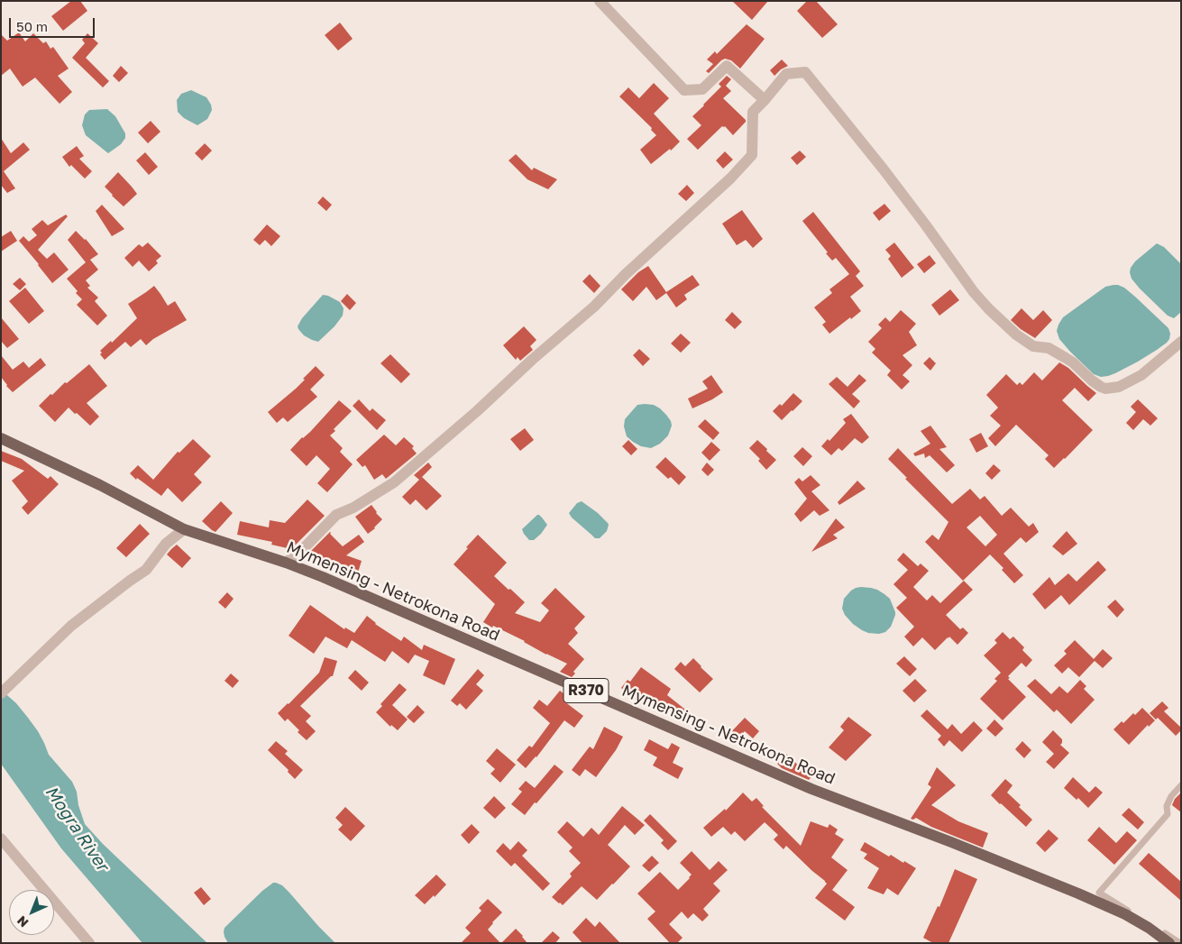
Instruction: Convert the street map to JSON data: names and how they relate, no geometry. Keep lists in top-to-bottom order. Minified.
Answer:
{"streets":{"main road":["Mymensing - Netrokona Road","R370"]},"water":["Mogra River"],"scale_bar":"50 m","north":"bottom left"}
